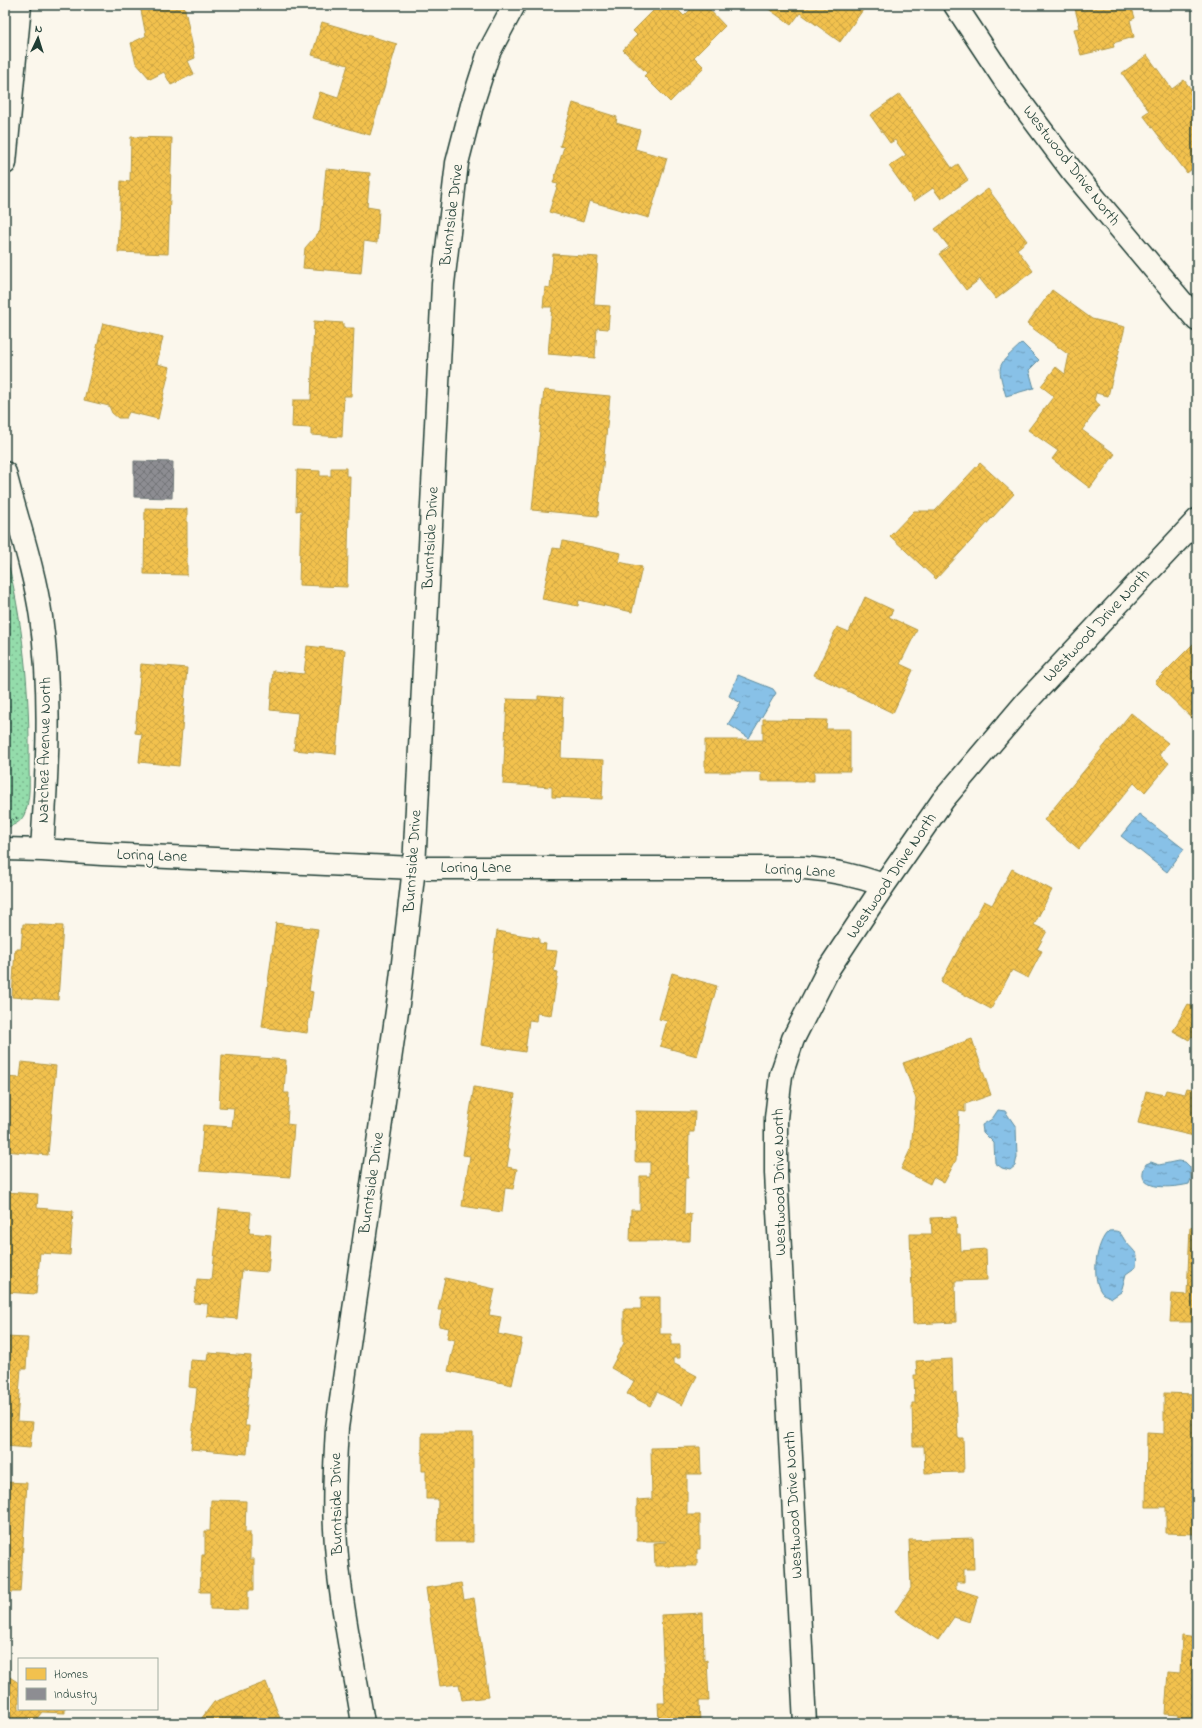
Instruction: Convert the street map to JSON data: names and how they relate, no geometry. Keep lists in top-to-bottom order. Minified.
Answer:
{"streets":{"street":["Westwood Drive North","Burntside Drive","Natchez Avenue North","Loring Lane"]},"crossings":[["Westwood Drive North","Loring Lane"],["Burntside Drive","Loring Lane"],["Natchez Avenue North","Loring Lane"]],"legend":["Homes","Industry"],"north":"top"}
